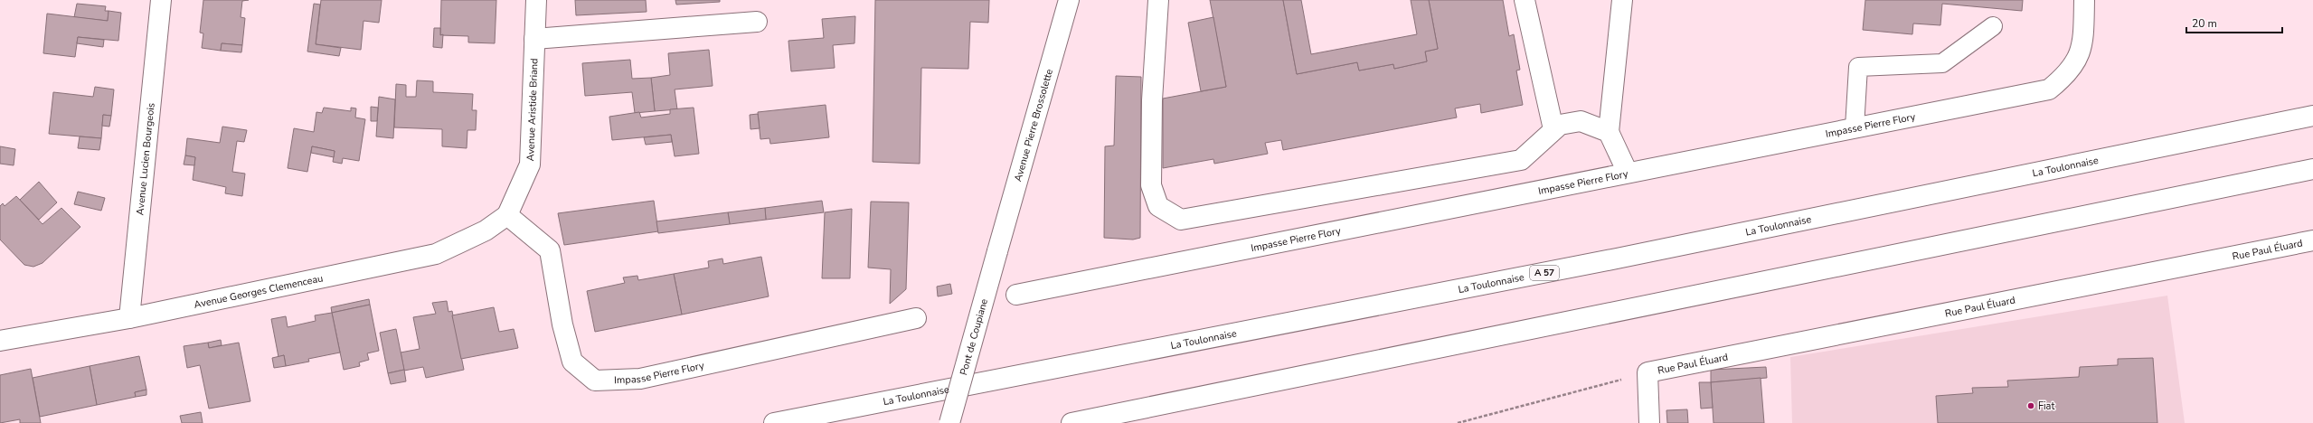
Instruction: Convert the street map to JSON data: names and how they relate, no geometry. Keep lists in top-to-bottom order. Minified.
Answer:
{"streets":{"main road":["Avenue Aristide Briand","Impasse Pierre Flory","Avenue Pierre Brossolette","Avenue Lucien Bourgeois","La Toulonnaise","Rue Paul Éluard","A 57","Avenue Georges Clemenceau","Pont de Coupiane"]},"crossings":[["Avenue Aristide Briand","Impasse Pierre Flory"],["Avenue Aristide Briand","Avenue Georges Clemenceau"],["Impasse Pierre Flory","Avenue Georges Clemenceau"],["Avenue Pierre Brossolette","Pont de Coupiane"],["Avenue Lucien Bourgeois","Avenue Georges Clemenceau"]],"places":["Fiat"],"scale_bar":"20 m"}
